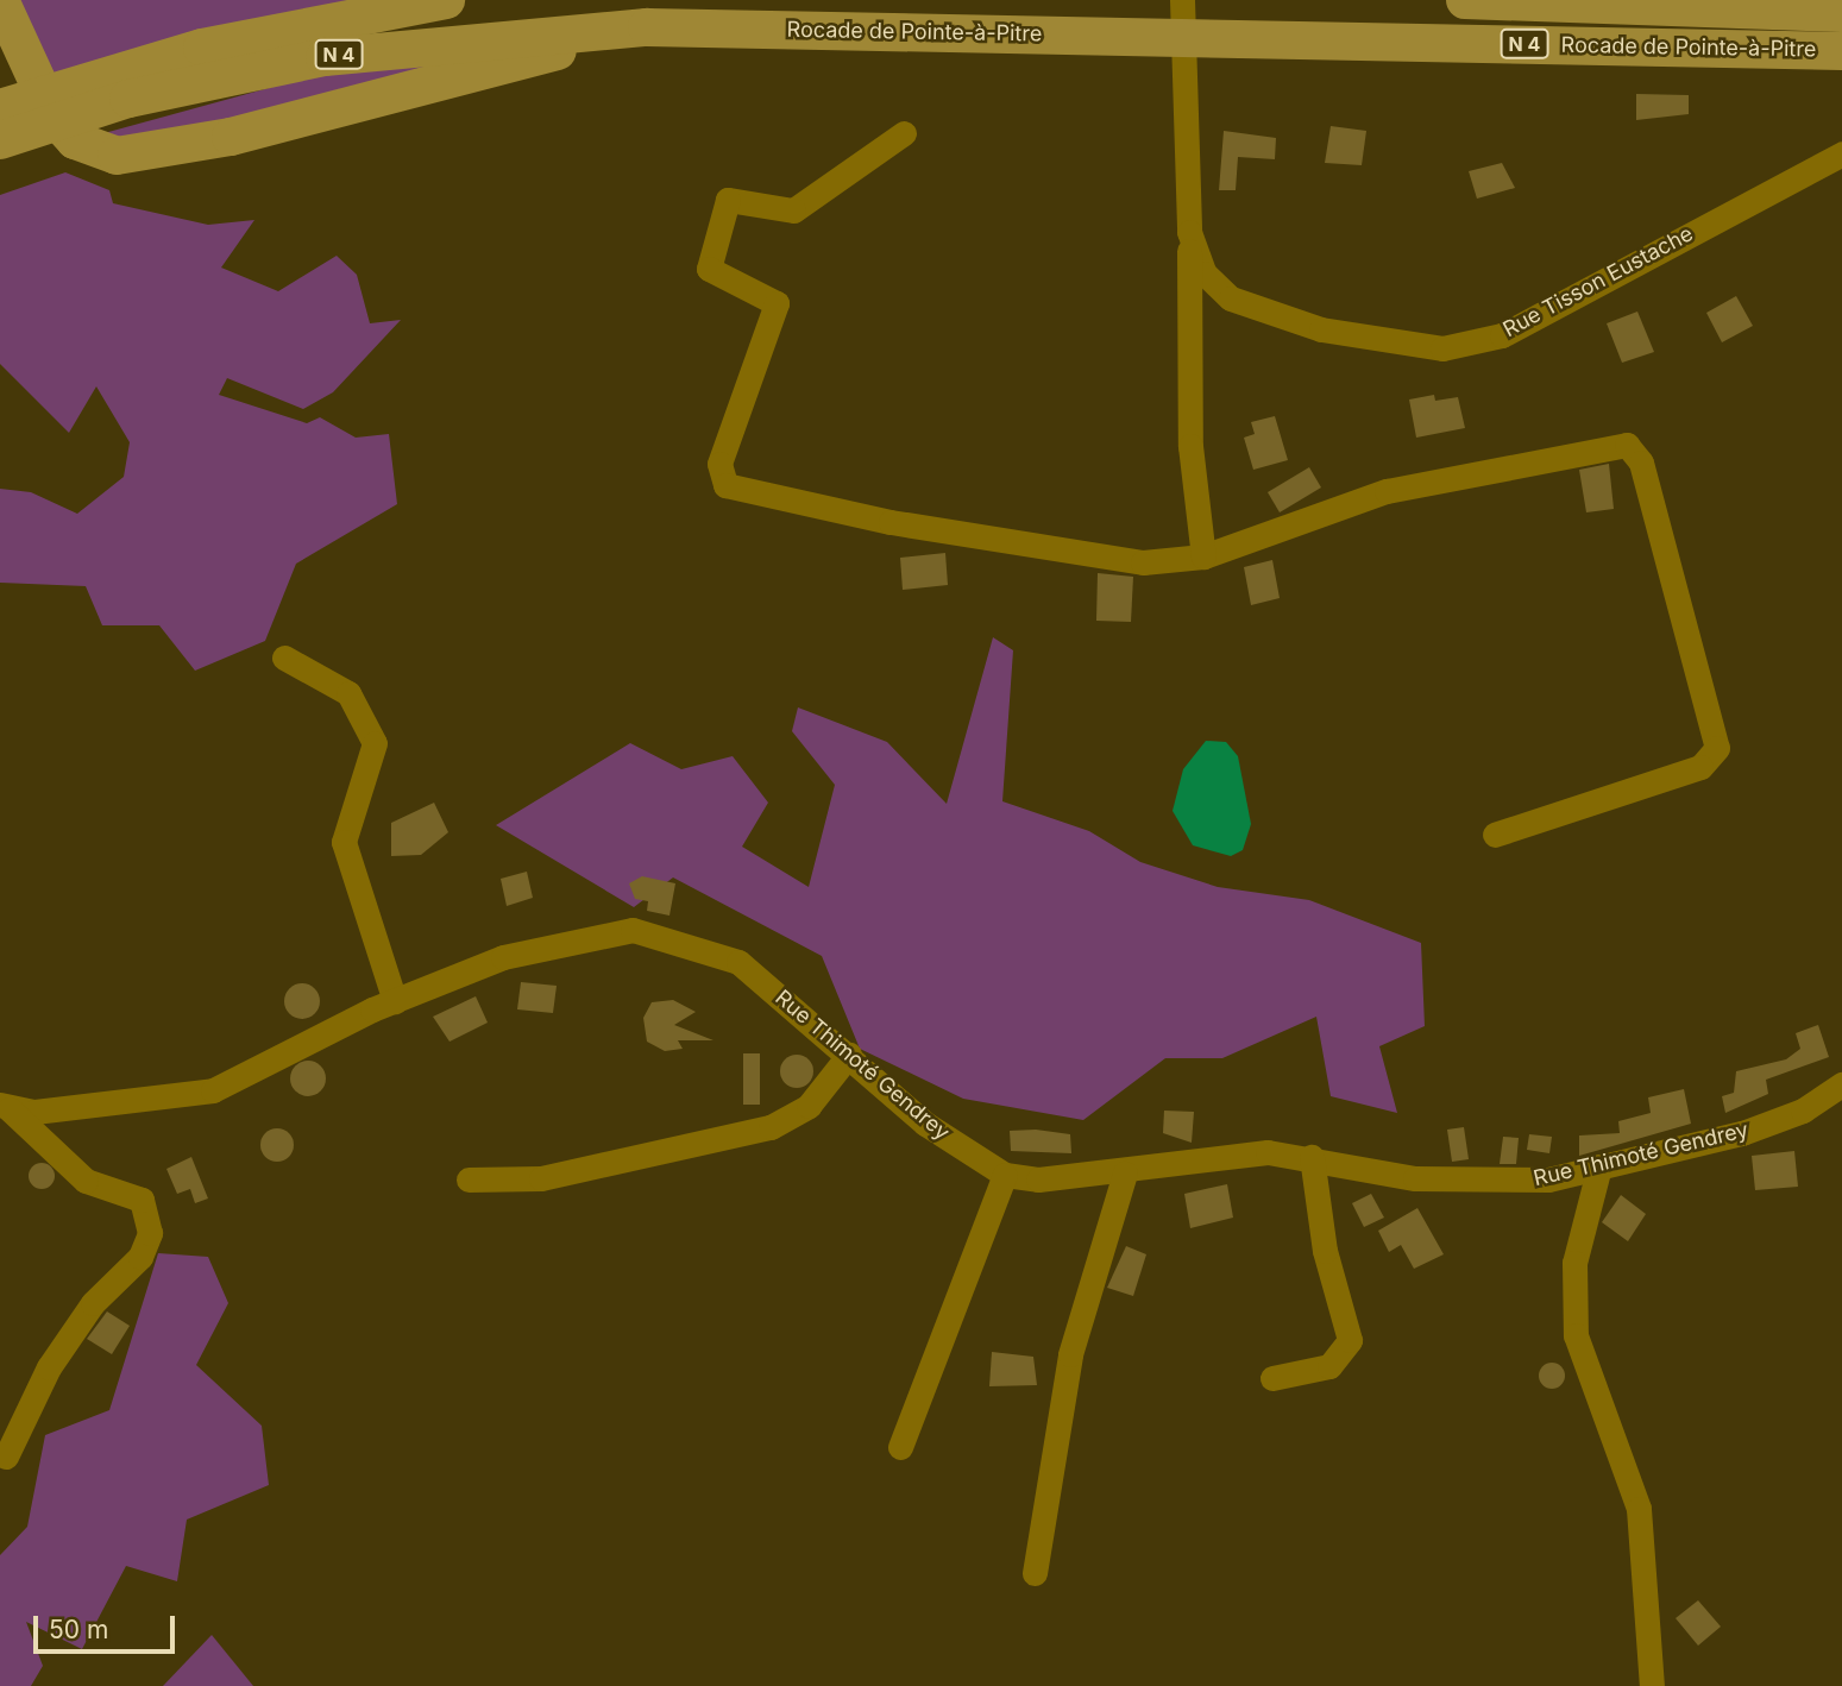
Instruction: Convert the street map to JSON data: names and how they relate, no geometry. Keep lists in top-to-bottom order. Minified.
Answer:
{"streets":{"highway":["Rocade de Pointe-à-Pitre","N 4"],"street":["Rue Tisson Eustache","Rue Thimoté Gendrey"]},"scale_bar":"50 m"}
